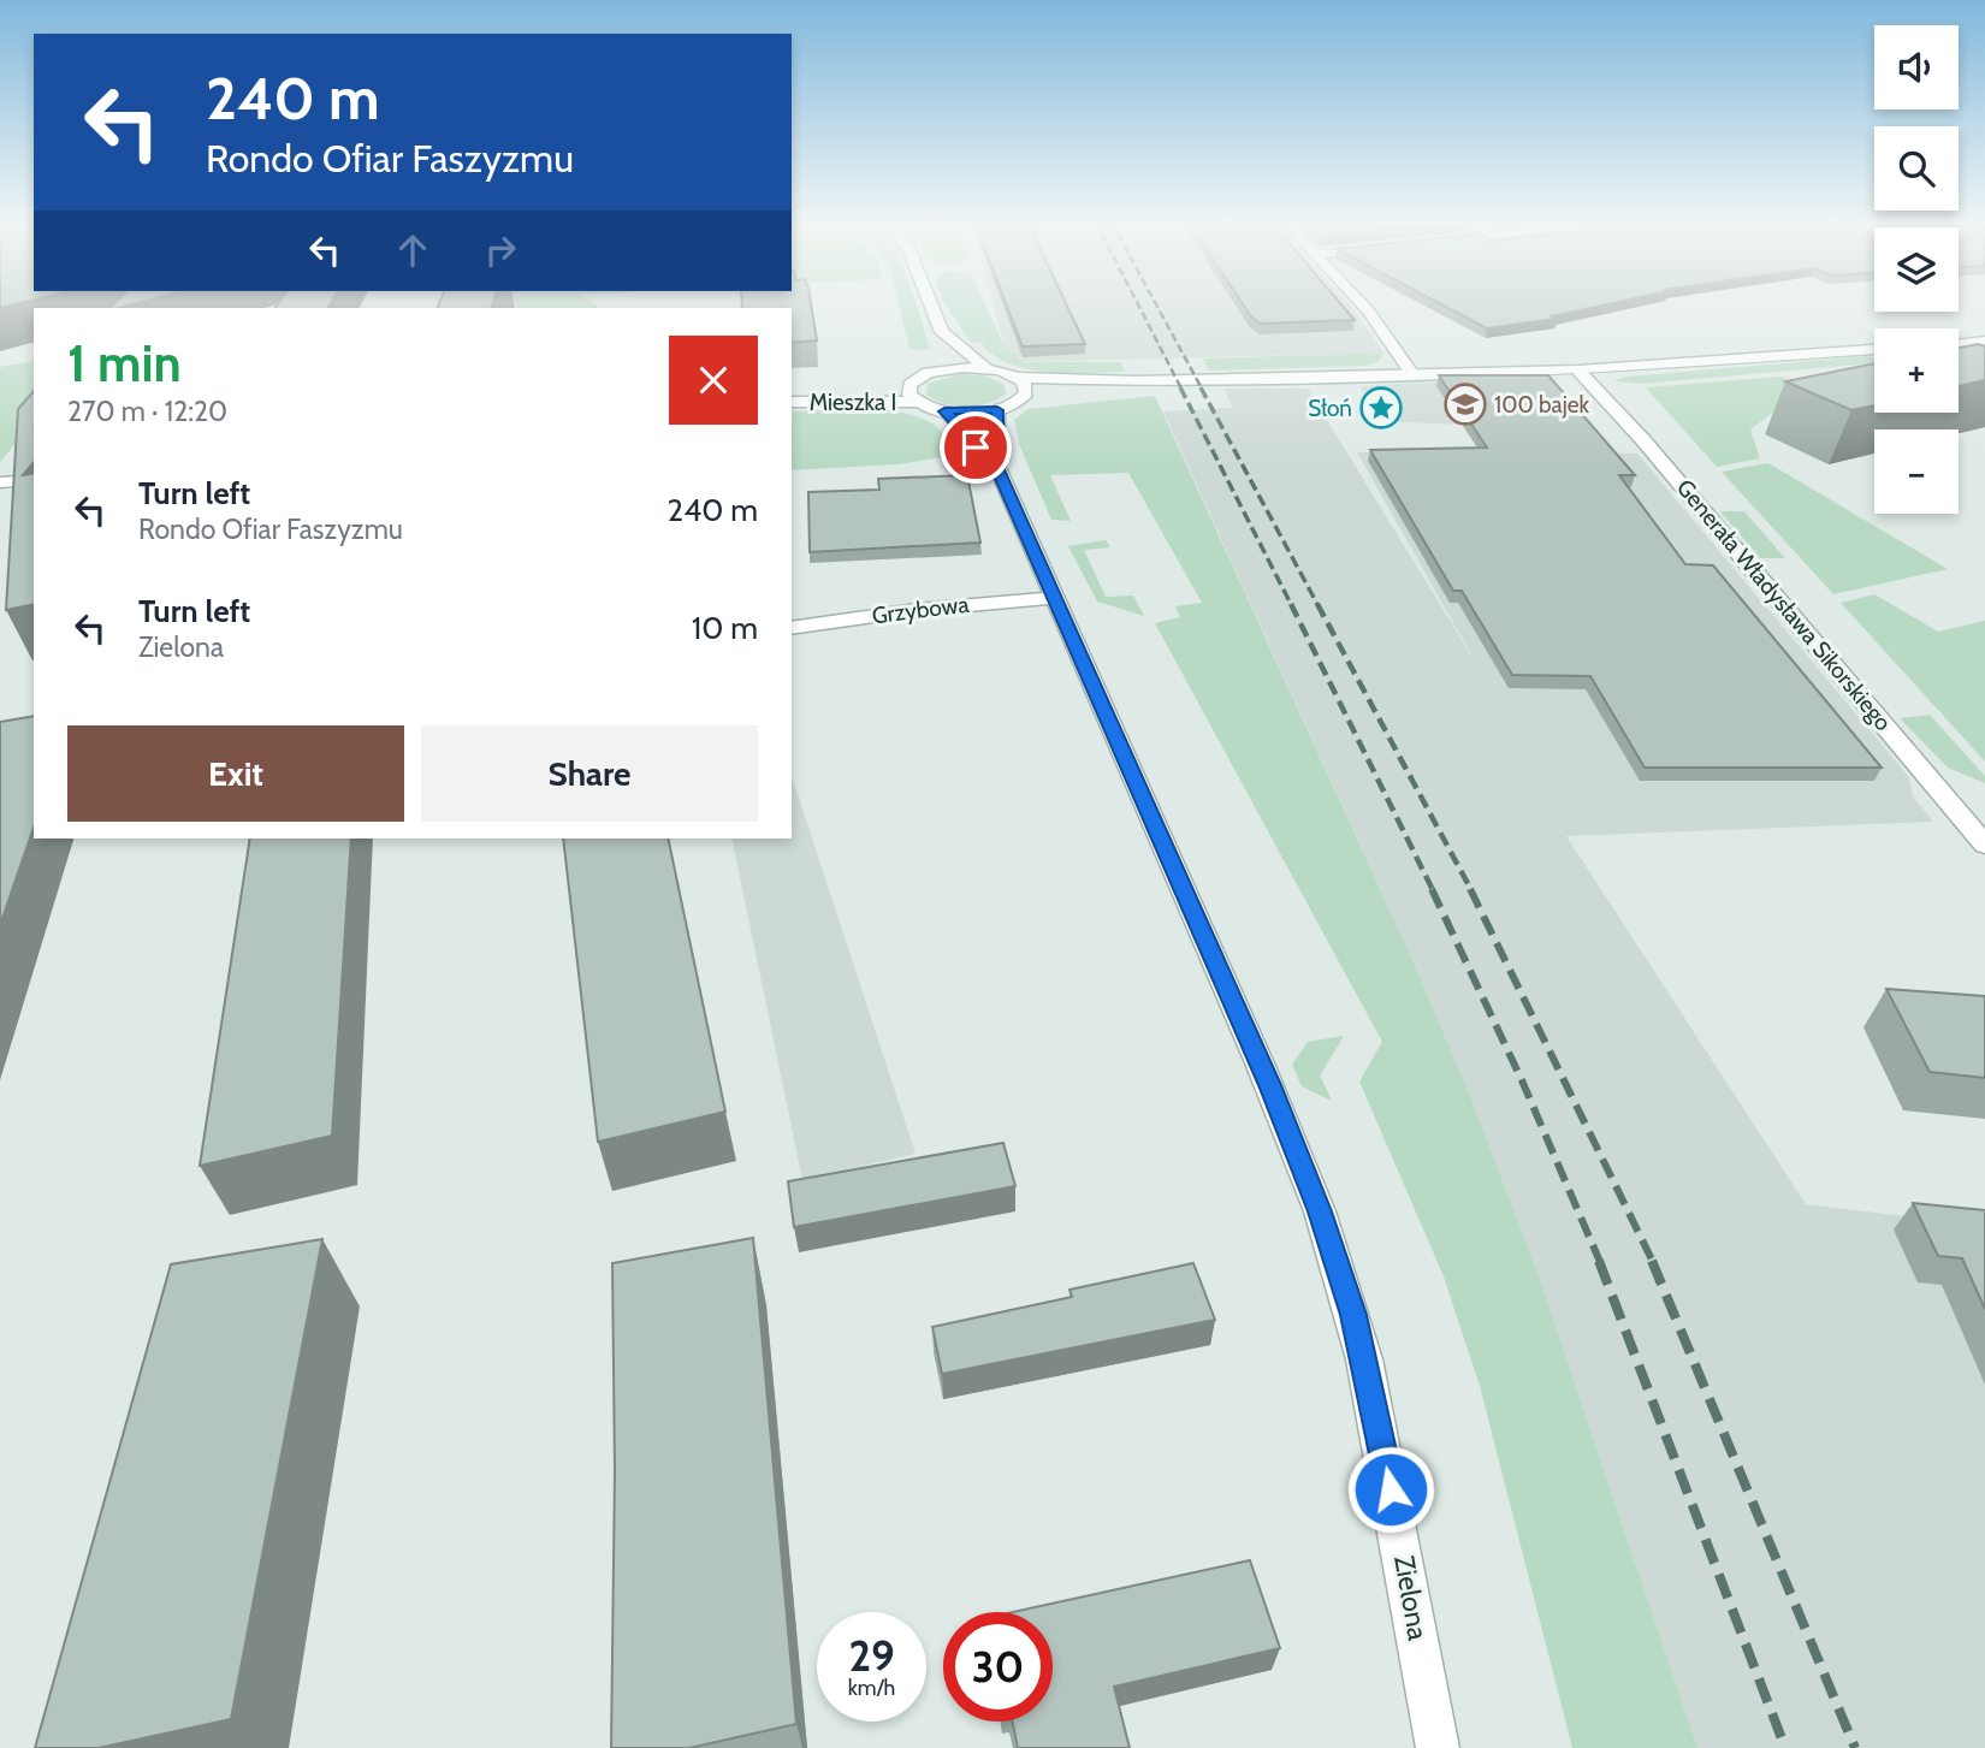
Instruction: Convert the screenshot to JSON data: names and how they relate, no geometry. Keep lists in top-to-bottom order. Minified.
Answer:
{"streets":{"street":["Mieszka I","Generała Władysława Sikorskiego","Grzybowa","Zielona"]},"crossings":[["Mieszka I","Zielona"],["Grzybowa","Zielona"]],"places":{"school or university":["100 bajek"],"place":["Słoń"]},"page":{"map_buttons":["+","−"],"turn":["240 m","Rondo Ofiar Faszyzmu"],"heading":["1 min","270 m · 12:20"],"list":[{"name":"Turn left","note":"Rondo Ofiar Faszyzmu","value":"240 m"},{"name":"Turn left","note":"Zielona","value":"10 m"}],"buttons":["Exit","Share"],"speed":"29 km/h","limit":"30"}}
